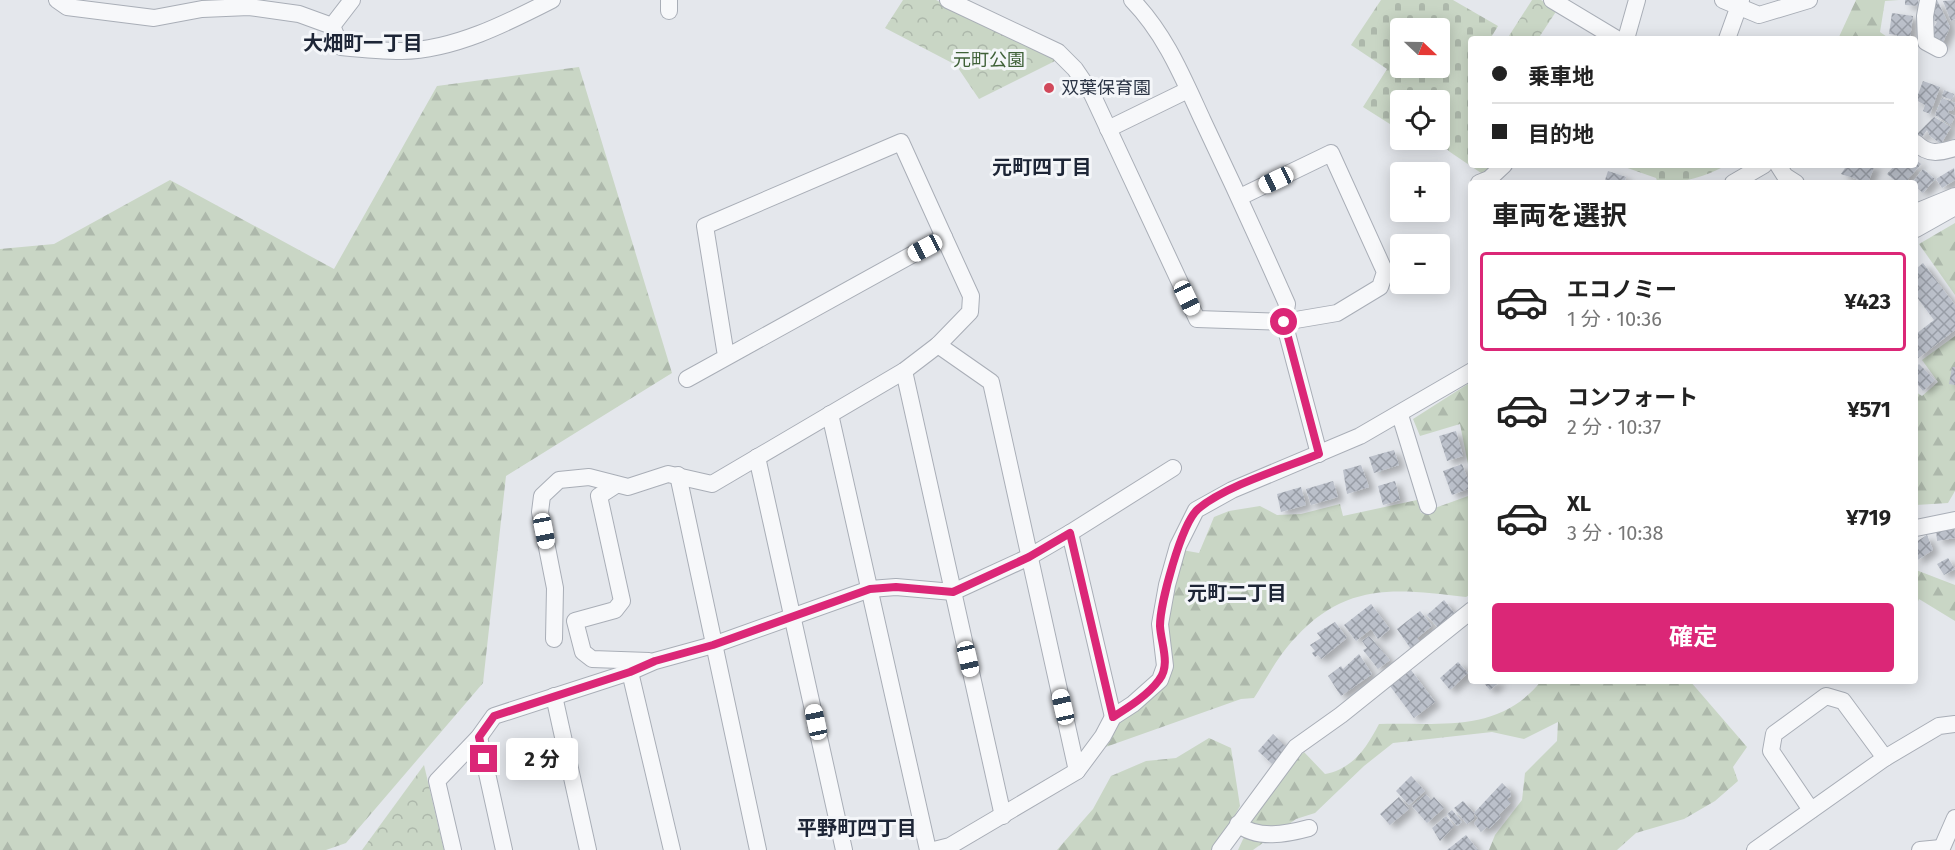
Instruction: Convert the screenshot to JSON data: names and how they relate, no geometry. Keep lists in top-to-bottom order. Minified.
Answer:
{"districts":["大畑町一丁目","元町四丁目","元町二丁目","平野町四丁目"],"parks":["元町公園"],"places":["双葉保育園"],"north":"right","page":{"map_buttons":["+","−"],"banner":["乗車地","目的地"],"heading":"車両を選択","list":[{"name":"エコノミー","note":"1 分 · 10:36","value":"¥423"},{"name":"コンフォート","note":"2 分 · 10:37","value":"¥571"},{"name":"XL","note":"3 分 · 10:38","value":"¥719"}],"buttons":"確定","bubble":"2 分"}}
